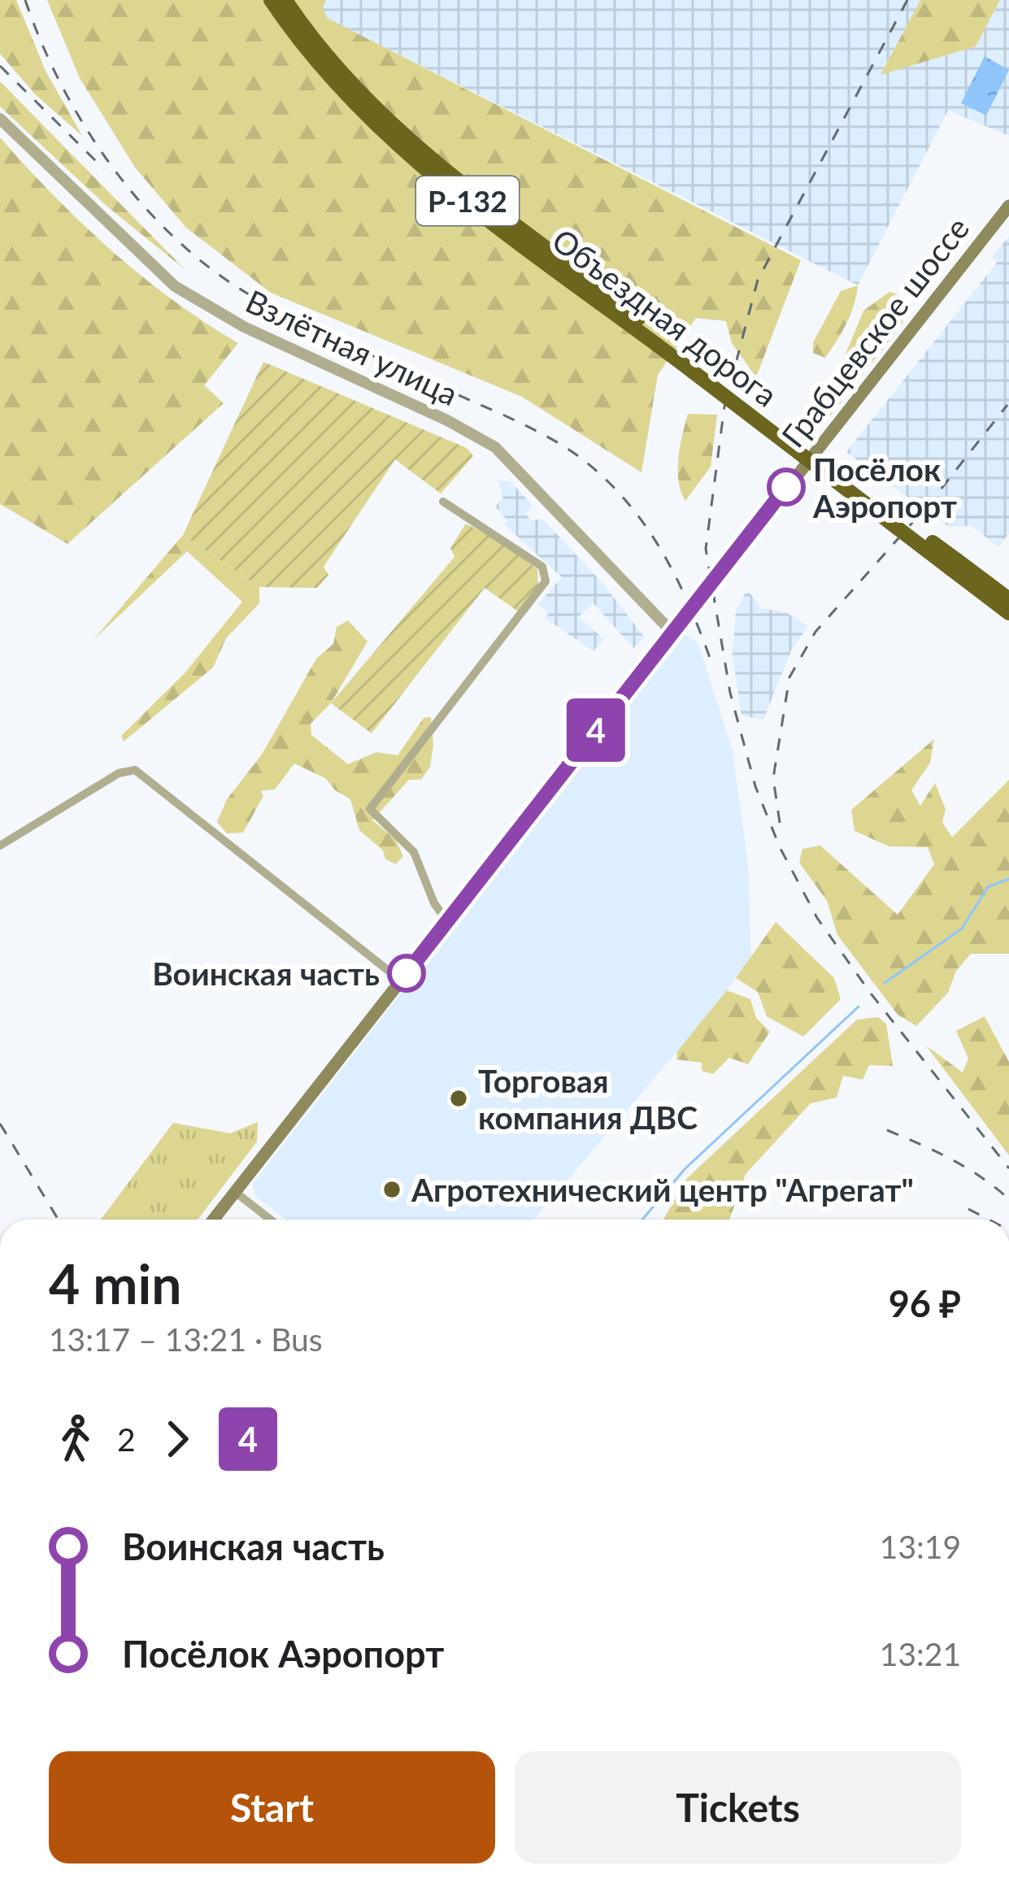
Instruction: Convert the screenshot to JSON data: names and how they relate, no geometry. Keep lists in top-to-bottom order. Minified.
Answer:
{"streets":{"highway":["Р-132","Объездная дорога"],"main road":["Грабцевское шоссе"],"street":["Взлётная улица"]},"crossings":[["Грабцевское шоссе","Взлётная улица"]],"places":["Посёлок Аэропорт","Воинская часть","Торговая компания ДВС","Агротехнический центр \"Агрегат\""],"lines":["bus line 4"],"page":{"on_map":"4","heading":["4 min","13:17 – 13:21 · Bus","96 ₽"],"legs":["2","4"],"list":[{"name":"Воинская часть","value":"13:19"},{"name":"Посёлок Аэропорт","value":"13:21"}],"buttons":["Start","Tickets"]}}
